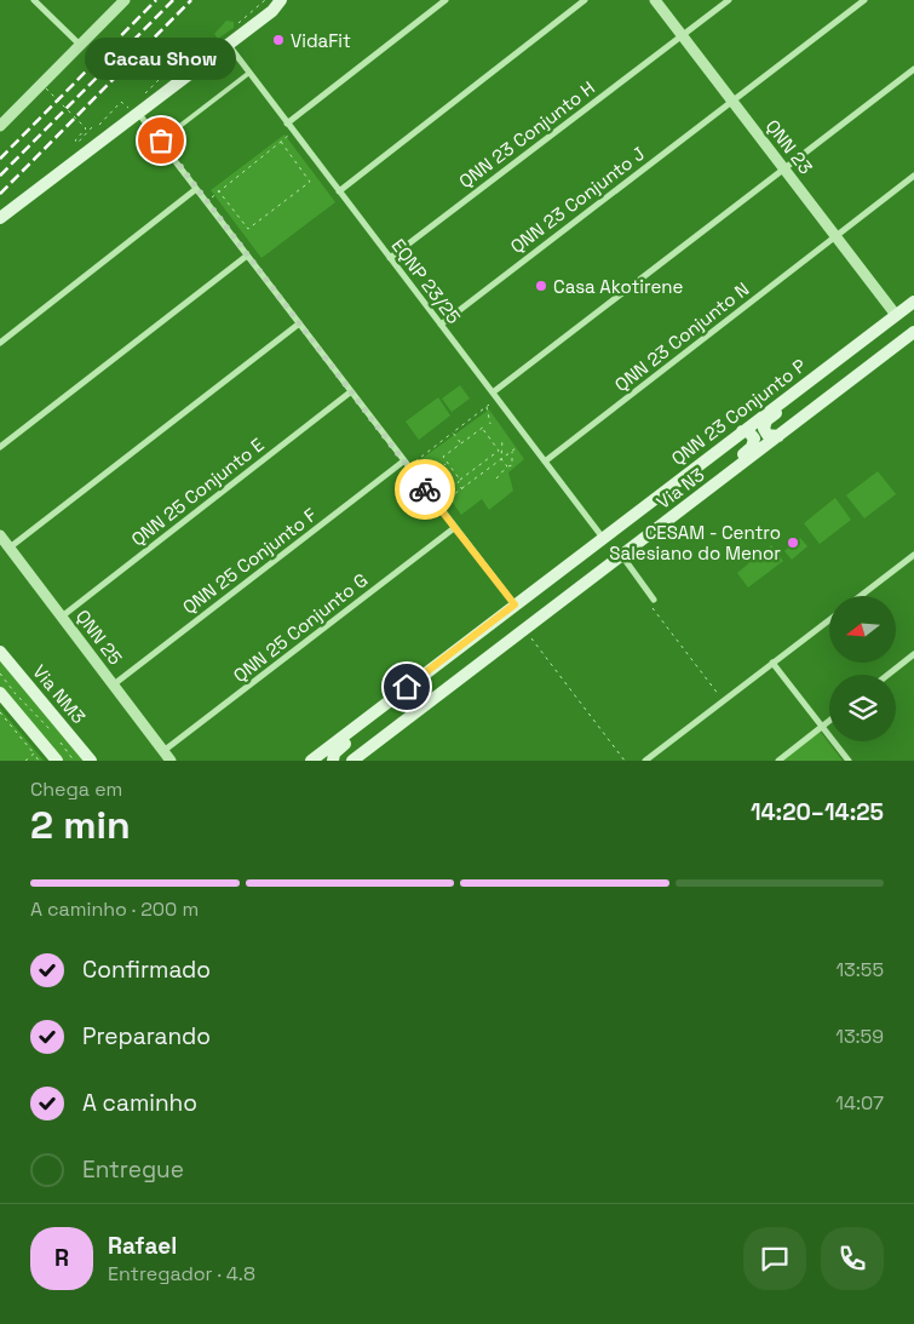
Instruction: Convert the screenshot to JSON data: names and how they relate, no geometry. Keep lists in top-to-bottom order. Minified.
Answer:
{"streets":{"main road":["QNN 23 Conjunto P","Via N3","Via NM3"],"street":["QNN 23 Conjunto H","QNN 23","QNN 23 Conjunto J","EQNP 23/25","QNN 23 Conjunto N","QNN 25 Conjunto E","QNN 25 Conjunto F","QNN 25 Conjunto G","QNN 25"]},"crossings":[["QNN 23 Conjunto H","QNN 23"],["QNN 23 Conjunto H","EQNP 23/25"],["QNN 23","QNN 23 Conjunto J"],["QNN 23","QNN 23 Conjunto N"],["QNN 23","QNN 23 Conjunto P"],["QNN 23 Conjunto J","EQNP 23/25"],["EQNP 23/25","QNN 23 Conjunto N"],["EQNP 23/25","QNN 23 Conjunto P"],["QNN 25 Conjunto E","QNN 25"],["QNN 25 Conjunto F","QNN 25"],["QNN 25 Conjunto G","QNN 25"]],"places":["VidaFit","Cacau Show","Casa Akotirene","CESAM - Centro Salesiano do Menor"],"north":"left","page":{"bubble":"Cacau Show","heading":["2 min","Chega em","14:20–14:25"],"panel":["Rafael","Entregador · 4.8"],"bar":"A caminho · 200 m","list":[["Confirmado","13:55"],["Preparando","13:59"],["A caminho","14:07"],"Entregue"],"round":"R"}}
